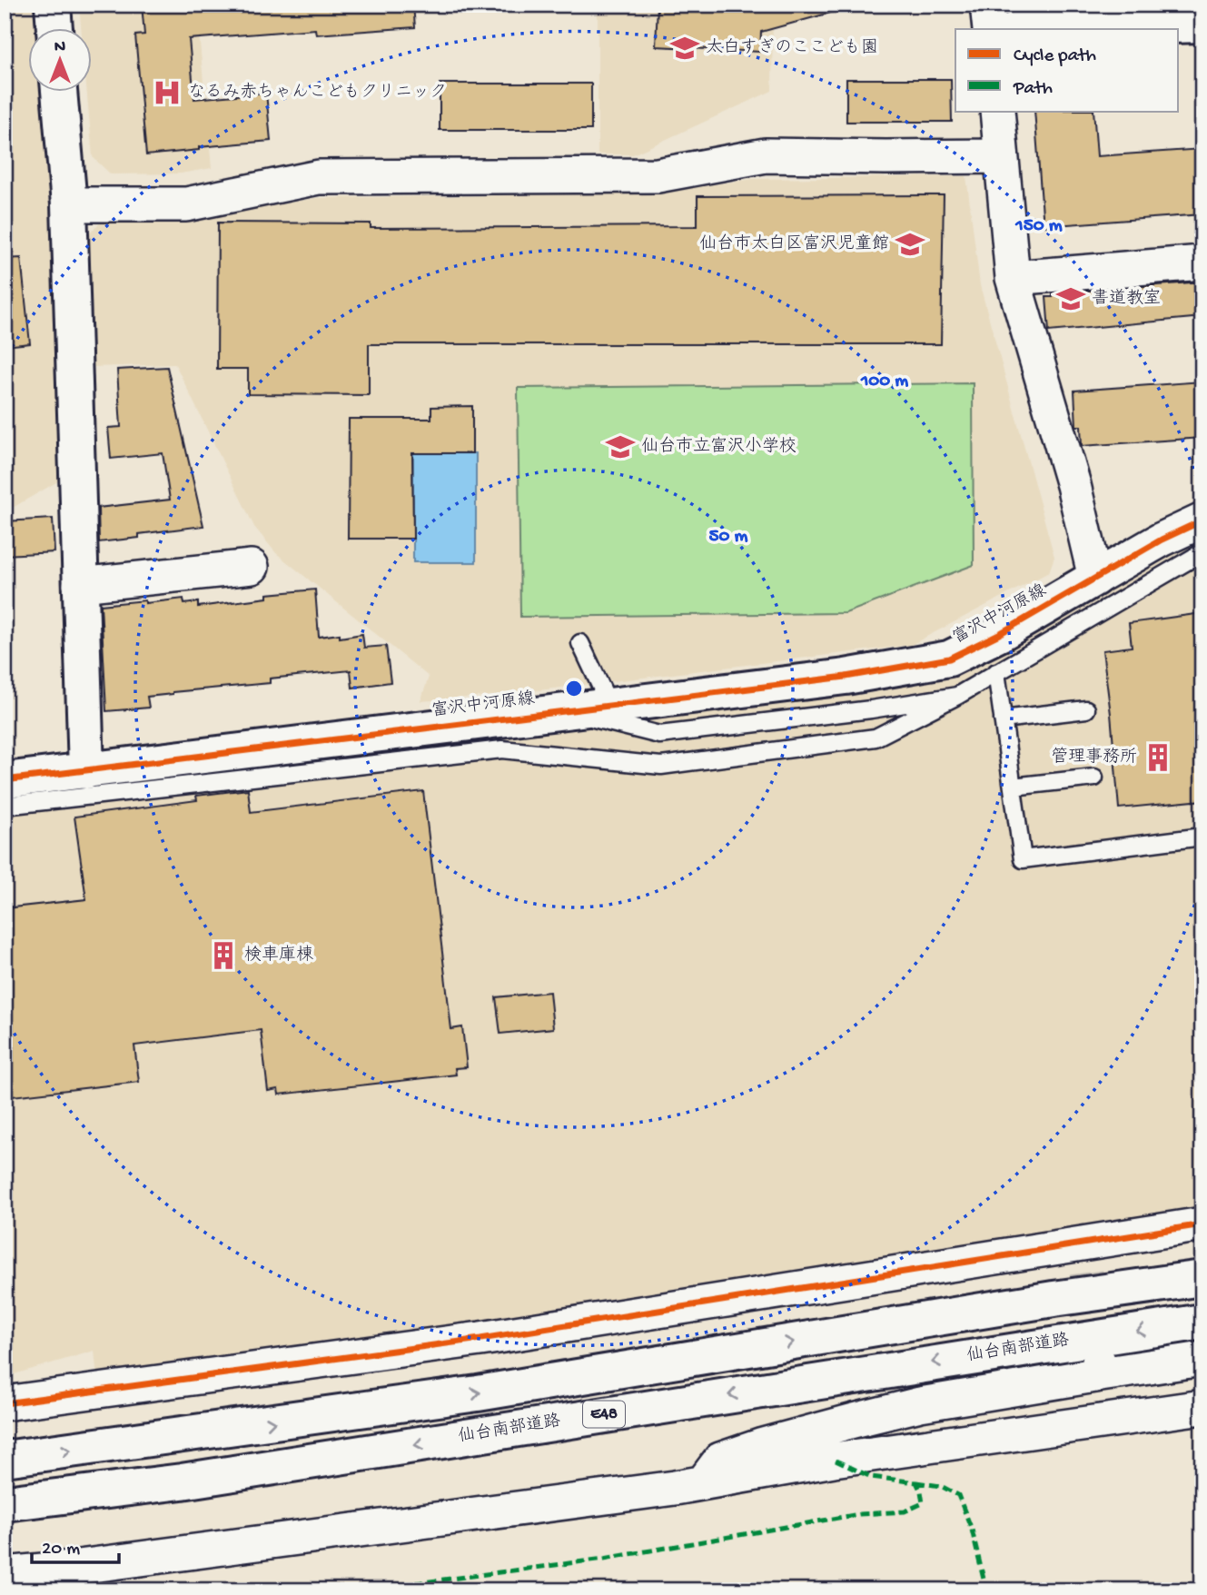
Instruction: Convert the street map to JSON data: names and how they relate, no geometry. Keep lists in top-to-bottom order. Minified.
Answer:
{"streets":{"main road":["富沢中河原線","仙台南部道路","E48"]},"places":{"school or university":["太白すぎのここども園","仙台市太白区富沢児童館","書道教室","仙台市立富沢小学校"],"hospital":["なるみ赤ちゃんこどもクリニック"],"building":["管理事務所","検車庫棟"]},"legend":["Cycle path","Path"],"scale_bar":"20 m","north":"top","rings":["150 m","100 m","50 m"]}
